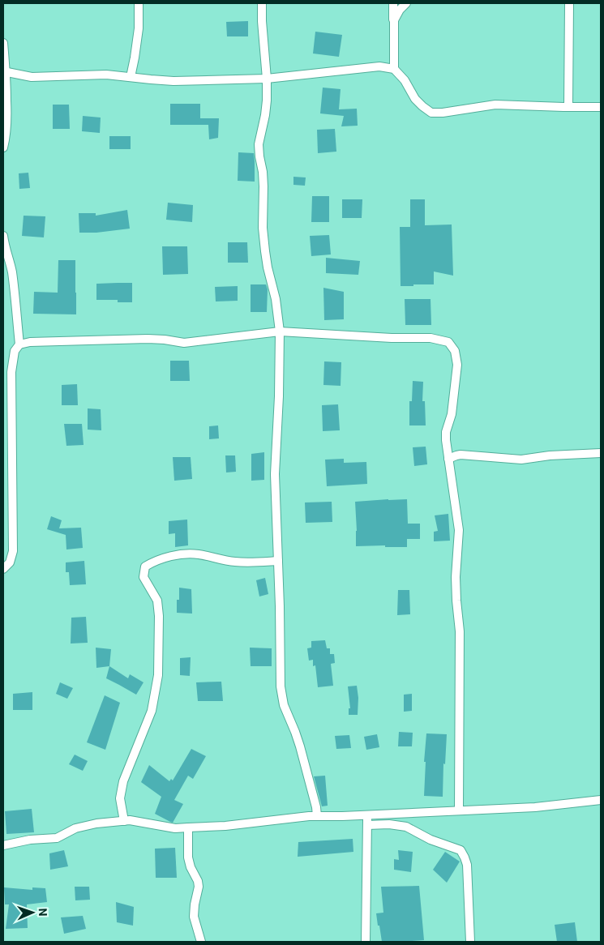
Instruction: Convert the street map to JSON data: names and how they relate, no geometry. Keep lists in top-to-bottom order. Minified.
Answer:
{"north":"right"}
